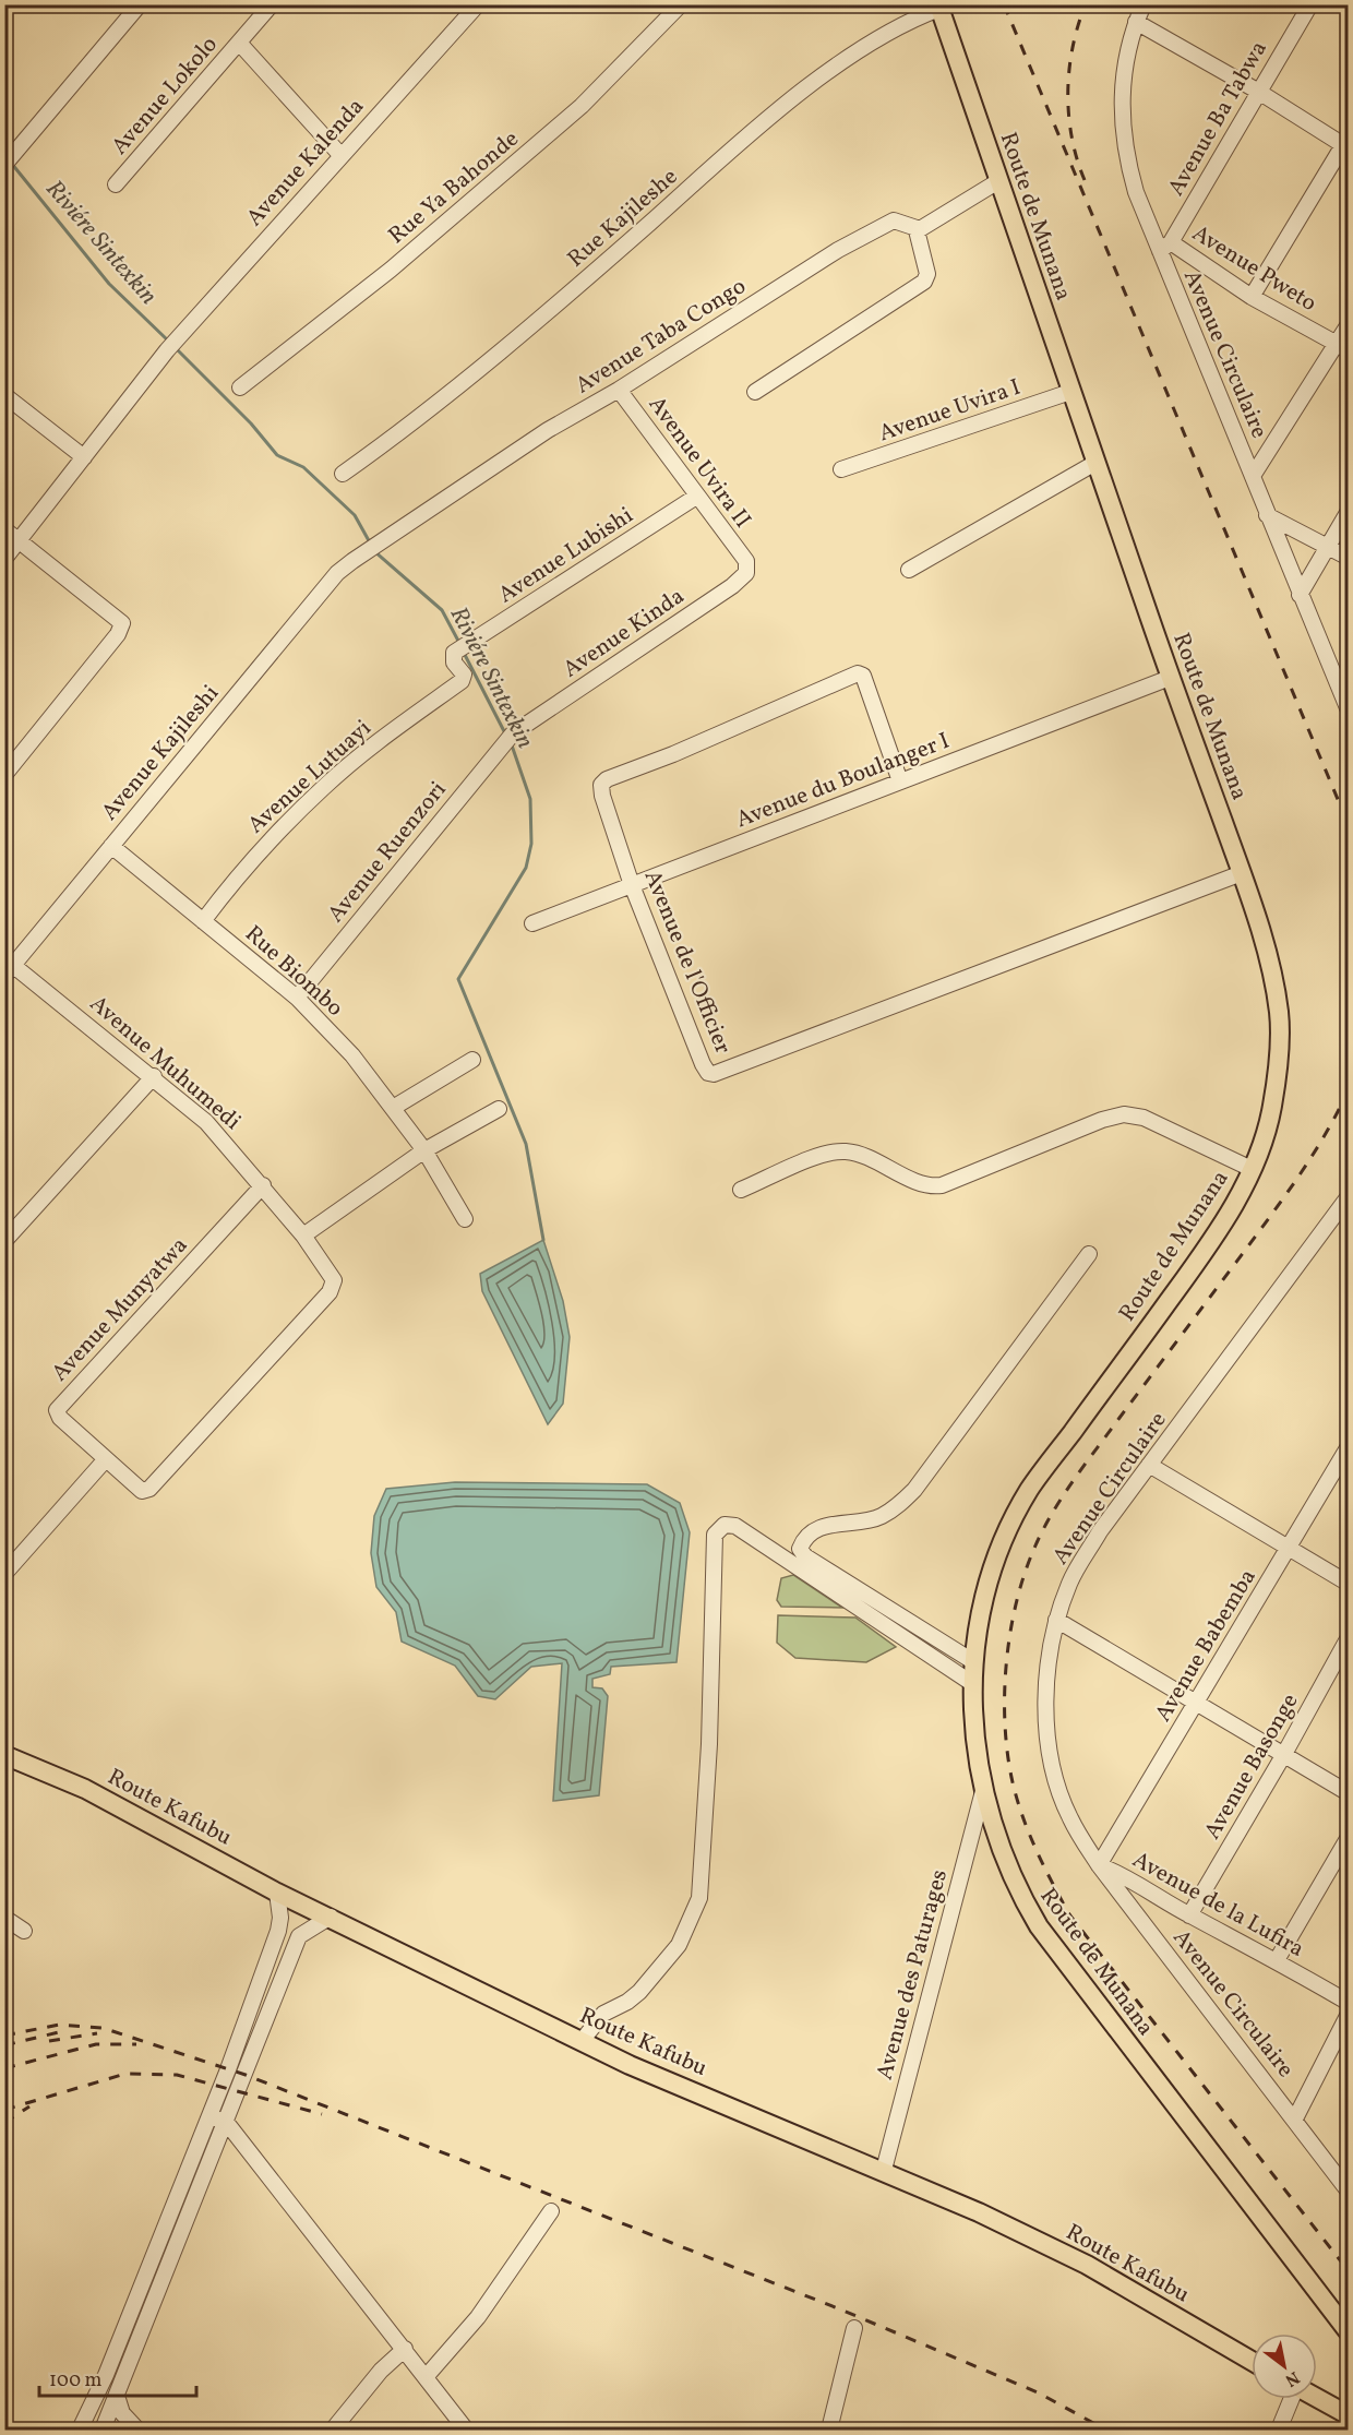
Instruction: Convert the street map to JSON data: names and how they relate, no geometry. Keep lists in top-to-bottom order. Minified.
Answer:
{"streets":{"main road":["Route de Munana","Route Kafubu"],"street":["Avenue Lokolo","Avenue Ba Tabwa","Avenue Kalenda","Rue Ya Bahonde","Rue Kajileshe","Avenue Pweto","Avenue Taba Congo","Avenue Circulaire","Avenue Uvira I","Avenue Uvira II","Avenue Lubishi","Avenue Kinda","Avenue Kajileshi","Avenue Lutuayi","Avenue du Boulanger I","Avenue Ruenzori","Avenue de l'Officier","Rue Biombo","Avenue Muhumedi","Avenue Munyatwa","Avenue Babemba","Avenue Basonge","Avenue de la Lufira","Avenue des Paturages"]},"crossings":[["Avenue Ba Tabwa","Avenue Pweto"],["Avenue Ba Tabwa","Avenue Circulaire"],["Route de Munana","Rue Kajileshe"],["Route de Munana","Avenue Uvira I"],["Route de Munana","Avenue du Boulanger I"],["Route de Munana","Avenue de l'Officier"],["Route de Munana","Avenue des Paturages"],["Avenue Pweto","Avenue Circulaire"],["Avenue Taba Congo","Avenue Uvira II"],["Avenue Taba Congo","Avenue Kajileshi"],["Avenue Circulaire","Avenue Babemba"],["Avenue Circulaire","Avenue de la Lufira"],["Avenue Uvira II","Avenue Lubishi"],["Avenue Uvira II","Avenue Kinda"],["Avenue Lubishi","Avenue Lutuayi"],["Avenue Kinda","Avenue Ruenzori"],["Avenue Kajileshi","Rue Biombo"],["Avenue Kajileshi","Avenue Muhumedi"],["Avenue Lutuayi","Rue Biombo"],["Avenue du Boulanger I","Avenue de l'Officier"],["Avenue Ruenzori","Rue Biombo"],["Avenue Muhumedi","Avenue Munyatwa"],["Avenue Babemba","Avenue de la Lufira"],["Avenue Basonge","Avenue de la Lufira"],["Route Kafubu","Avenue des Paturages"]],"water":["Riviére Sintexkin"],"scale_bar":"100 m","north":"bottom right"}
